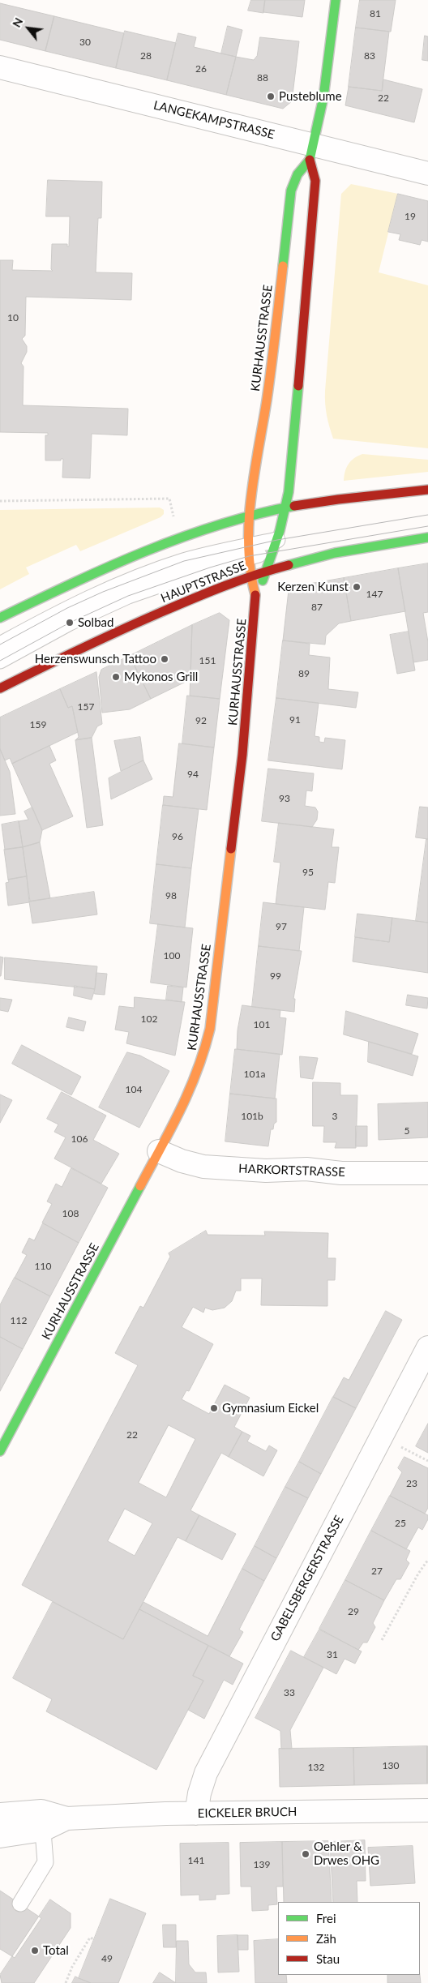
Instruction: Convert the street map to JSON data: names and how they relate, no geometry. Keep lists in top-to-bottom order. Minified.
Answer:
{"streets":{"street":["LANGEKAMPSTRASSE","KURHAUSSTRASSE","HAUPTSTRASSE","HARKORTSTRASSE","GABELSBERGERSTRASSE","EICKELER BRUCH"]},"crossings":[["LANGEKAMPSTRASSE","KURHAUSSTRASSE"],["KURHAUSSTRASSE","HAUPTSTRASSE"],["KURHAUSSTRASSE","HARKORTSTRASSE"],["GABELSBERGERSTRASSE","EICKELER BRUCH"]],"places":["Pusteblume","Kerzen Kunst","Solbad","Herzenswunsch Tattoo","Mykonos Grill","Gymnasium Eickel","Oehler & Drwes OHG","Total"],"house_numbers":["81","30","28","83","26","88","22","19","10","147","87","151","89","157","91","92","159","94","93","96","95","98","97","100","99","102","101","101a","104","101b","3","5","106","108","110","112","22","23","25","27","29","31","33","130","132","141","139","49"],"legend":["Frei","Zäh","Stau"],"north":"top left"}
